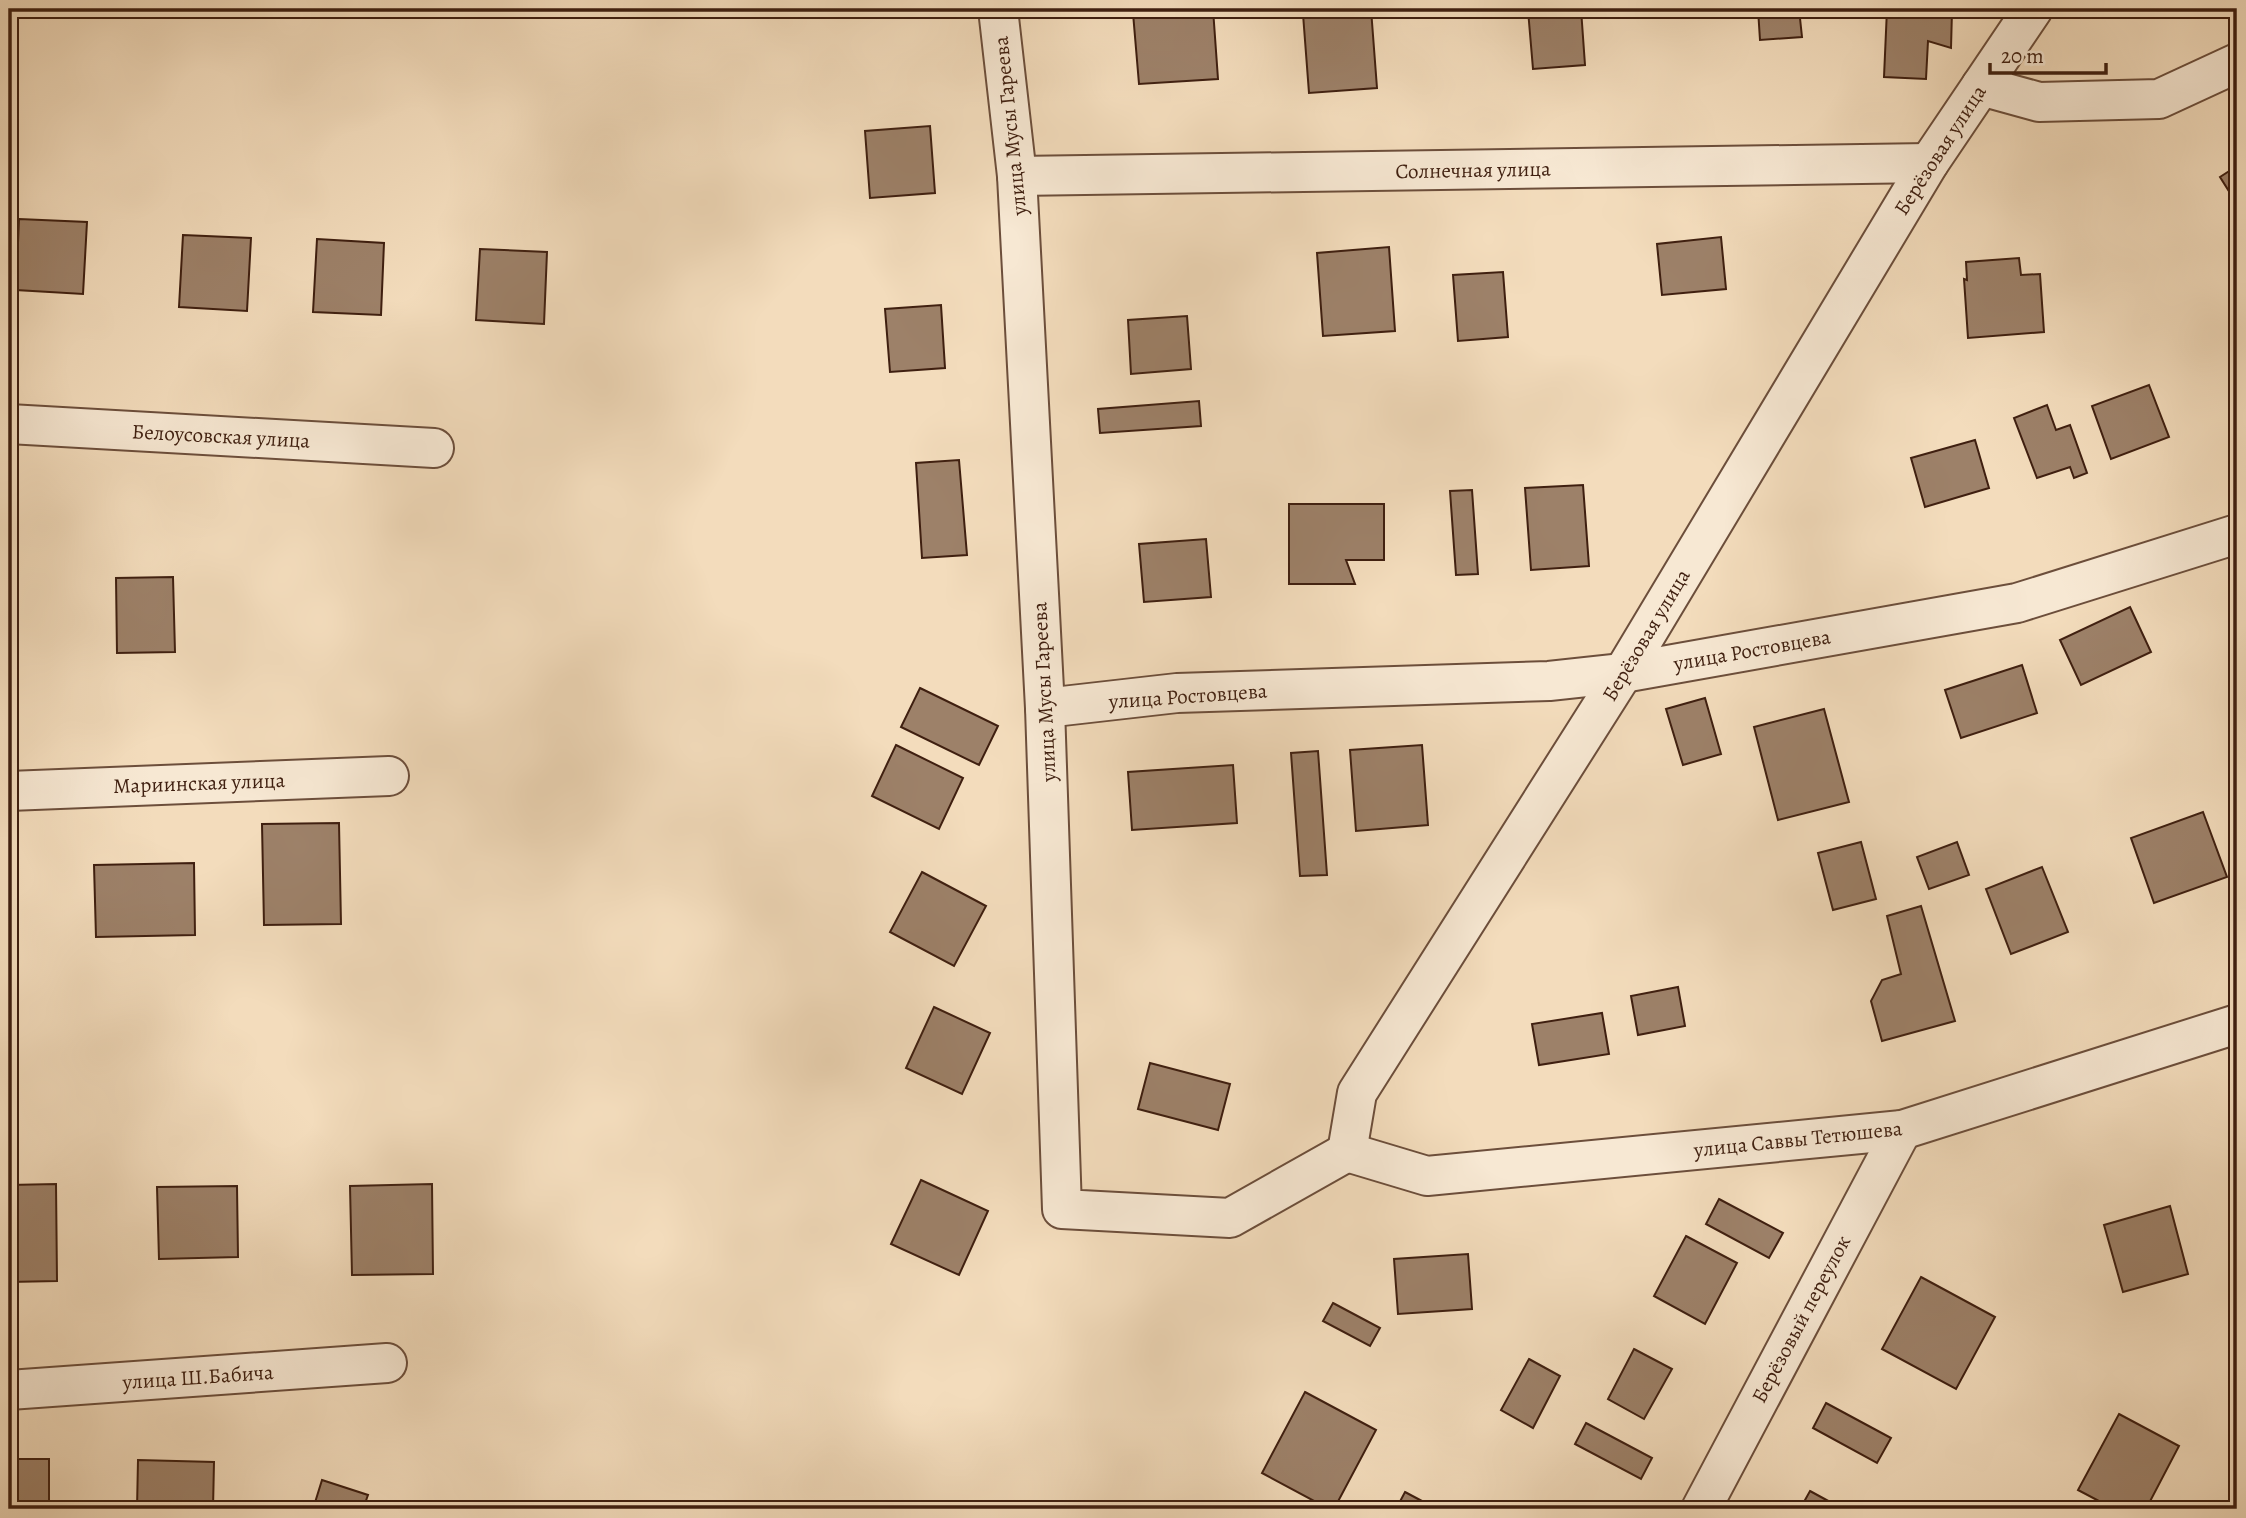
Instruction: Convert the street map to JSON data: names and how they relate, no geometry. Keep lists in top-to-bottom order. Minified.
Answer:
{"streets":{"street":["улица Мусы Гареева","Берёзовая улица","Солнечная улица","Белоусовская улица","улица Ростовцева","Мариинская улица","улица Саввы Тетюшева","Берёзовый переулок","улица Ш.Бабича"]},"crossings":[["улица Мусы Гареева","Берёзовая улица"],["улица Мусы Гареева","Солнечная улица"],["улица Мусы Гареева","улица Ростовцева"],["улица Мусы Гареева","улица Саввы Тетюшева"],["Берёзовая улица","Солнечная улица"],["Берёзовая улица","улица Ростовцева"],["Берёзовая улица","улица Саввы Тетюшева"],["улица Саввы Тетюшева","Берёзовый переулок"]],"scale_bar":"20 m"}
